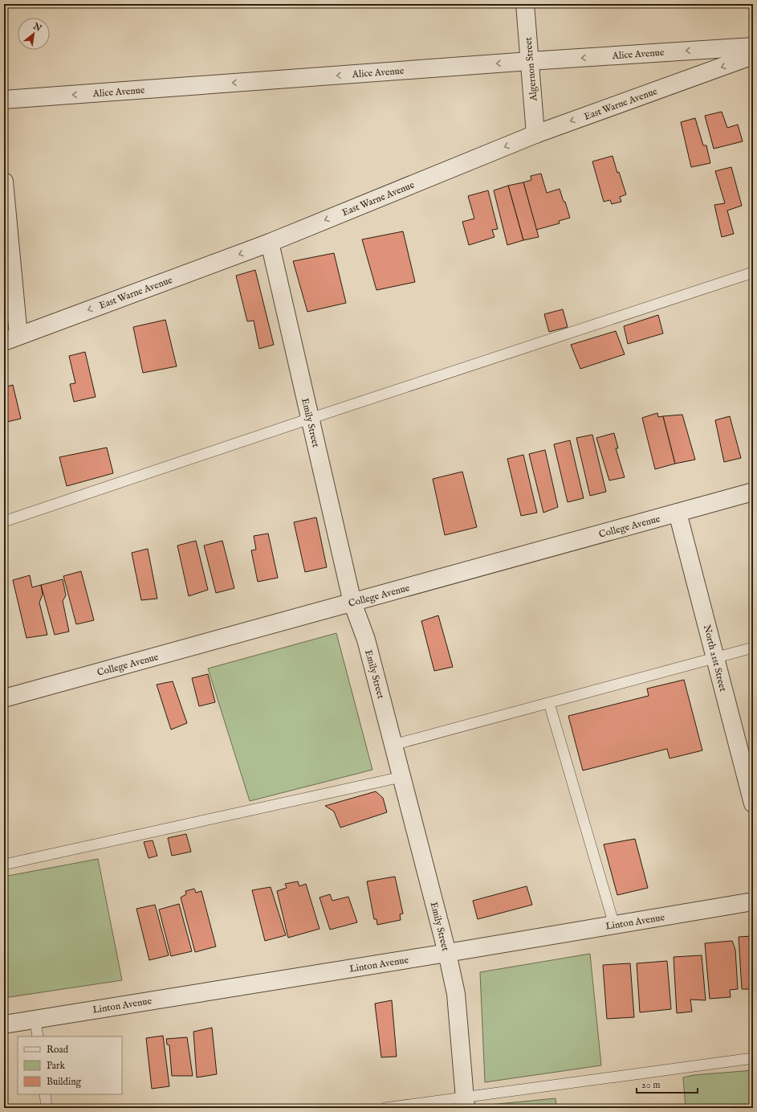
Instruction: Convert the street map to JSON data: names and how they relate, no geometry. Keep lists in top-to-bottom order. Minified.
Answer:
{"streets":{"street":["Alice Avenue","Algernon Street","East Warne Avenue","Emily Street","College Avenue","North 21st Street","Linton Avenue"]},"crossings":[["Alice Avenue","Algernon Street"],["Algernon Street","East Warne Avenue"],["East Warne Avenue","Emily Street"],["Emily Street","College Avenue"],["Emily Street","Linton Avenue"],["College Avenue","North 21st Street"]],"one_way":["Alice Avenue","East Warne Avenue"],"legend":["Road","Park","Building"],"scale_bar":"20 m","north":"top right"}
